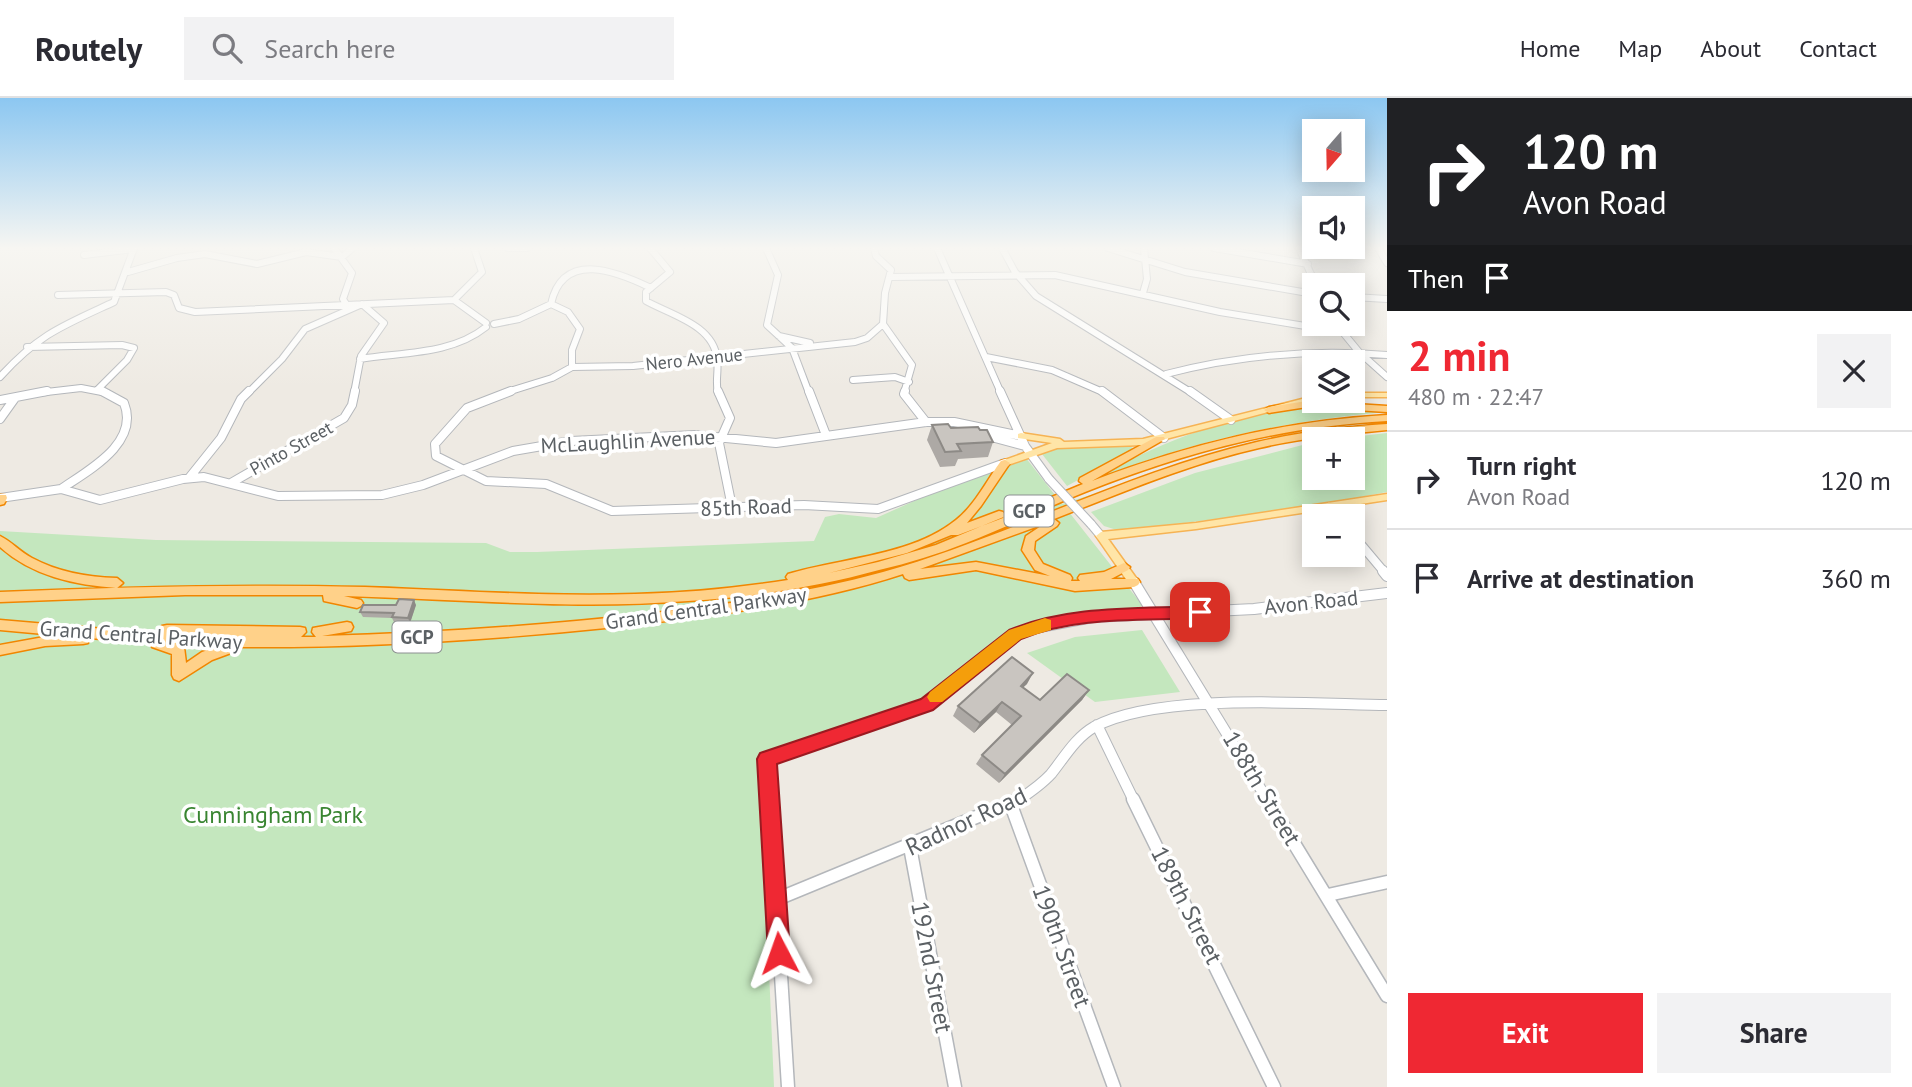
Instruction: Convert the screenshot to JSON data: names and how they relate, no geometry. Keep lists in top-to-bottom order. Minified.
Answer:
{"streets":{"highway":["GCP","Grand Central Parkway"],"main road":["85th Road"],"street":["Nero Avenue","McLaughlin Avenue","Pinto Street","Avon Road","188th Street","Radnor Road","189th Street","190th Street","192nd Street"]},"crossings":[["McLaughlin Avenue","Pinto Street"],["McLaughlin Avenue","85th Road"],["Avon Road","188th Street"],["Avon Road","Radnor Road"],["188th Street","Radnor Road"],["Radnor Road","189th Street"],["Radnor Road","190th Street"],["Radnor Road","192nd Street"]],"parks":["Cunningham Park"],"north":"bottom","page":{"header":"Routely","search":"Search here","nav":["Home","Map","About","Contact"],"turn":["120 m","Avon Road"],"map_buttons":["+","−"],"then":"Then","heading":["2 min","480 m · 22:47"],"list":[{"name":"Turn right","note":"Avon Road","value":"120 m"},{"name":"Arrive at destination","value":"360 m"}],"buttons":["Exit","Share"]}}
